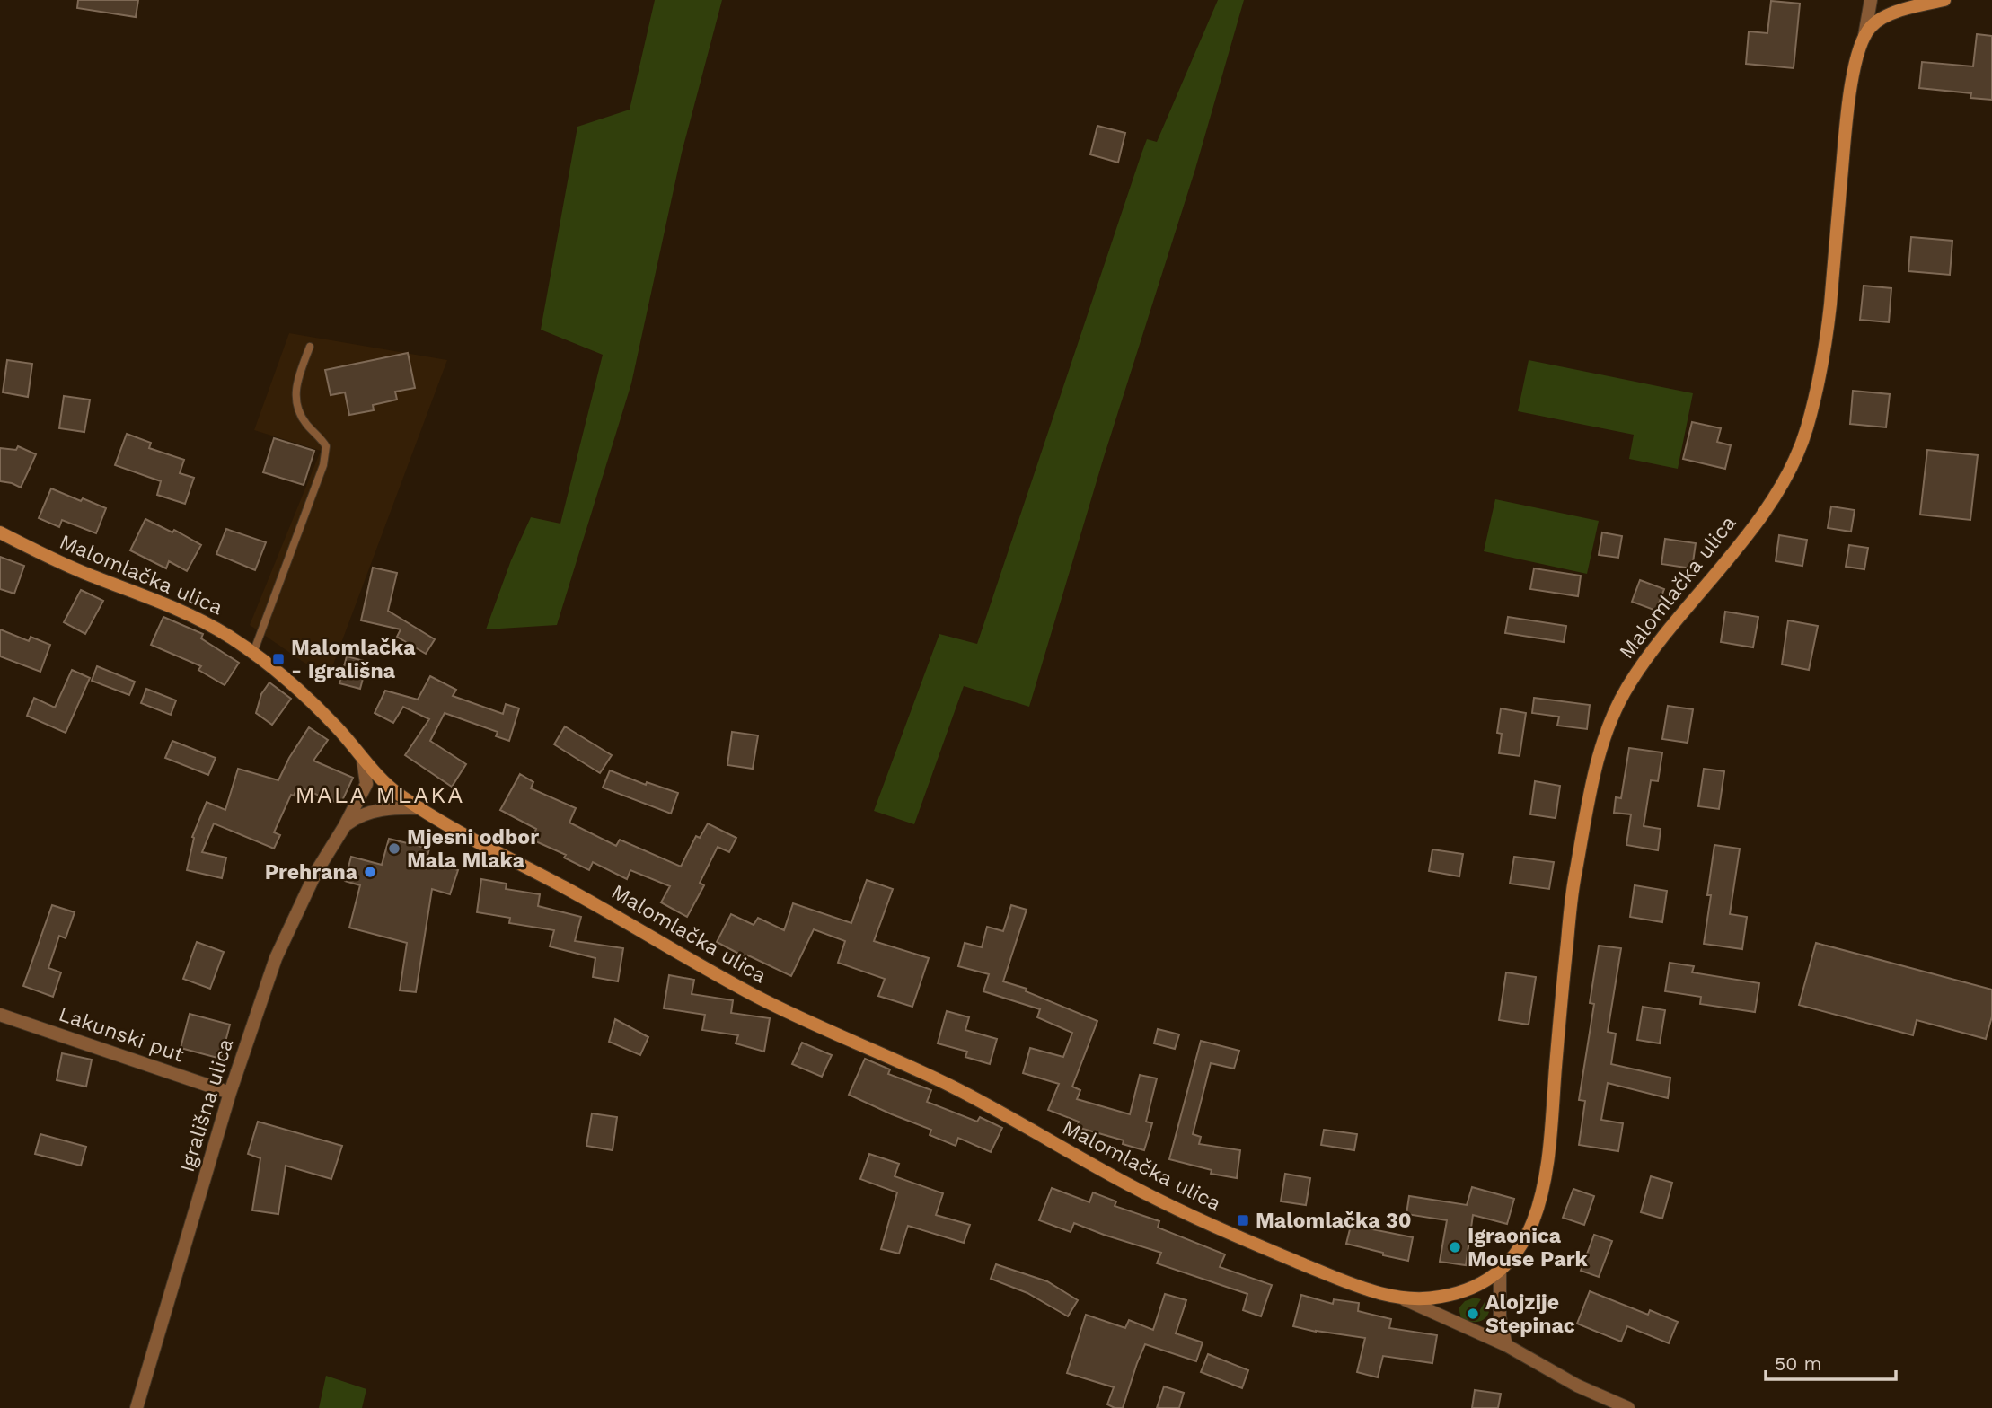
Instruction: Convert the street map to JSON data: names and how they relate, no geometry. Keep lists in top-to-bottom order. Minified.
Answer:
{"streets":{"street":["Malomlačka ulica","Lakunski put","Igrališna ulica"]},"crossings":[["Malomlačka ulica","Igrališna ulica"],["Lakunski put","Igrališna ulica"]],"districts":["MALA MLAKA"],"places":{"transit":["Malomlačka - Igrališna","Malomlačka 30"],"other":["Mjesni odbor Mala Mlaka","Prehrana","Igraonica Mouse Park","Alojzije Stepinac"]},"scale_bar":"50 m"}
